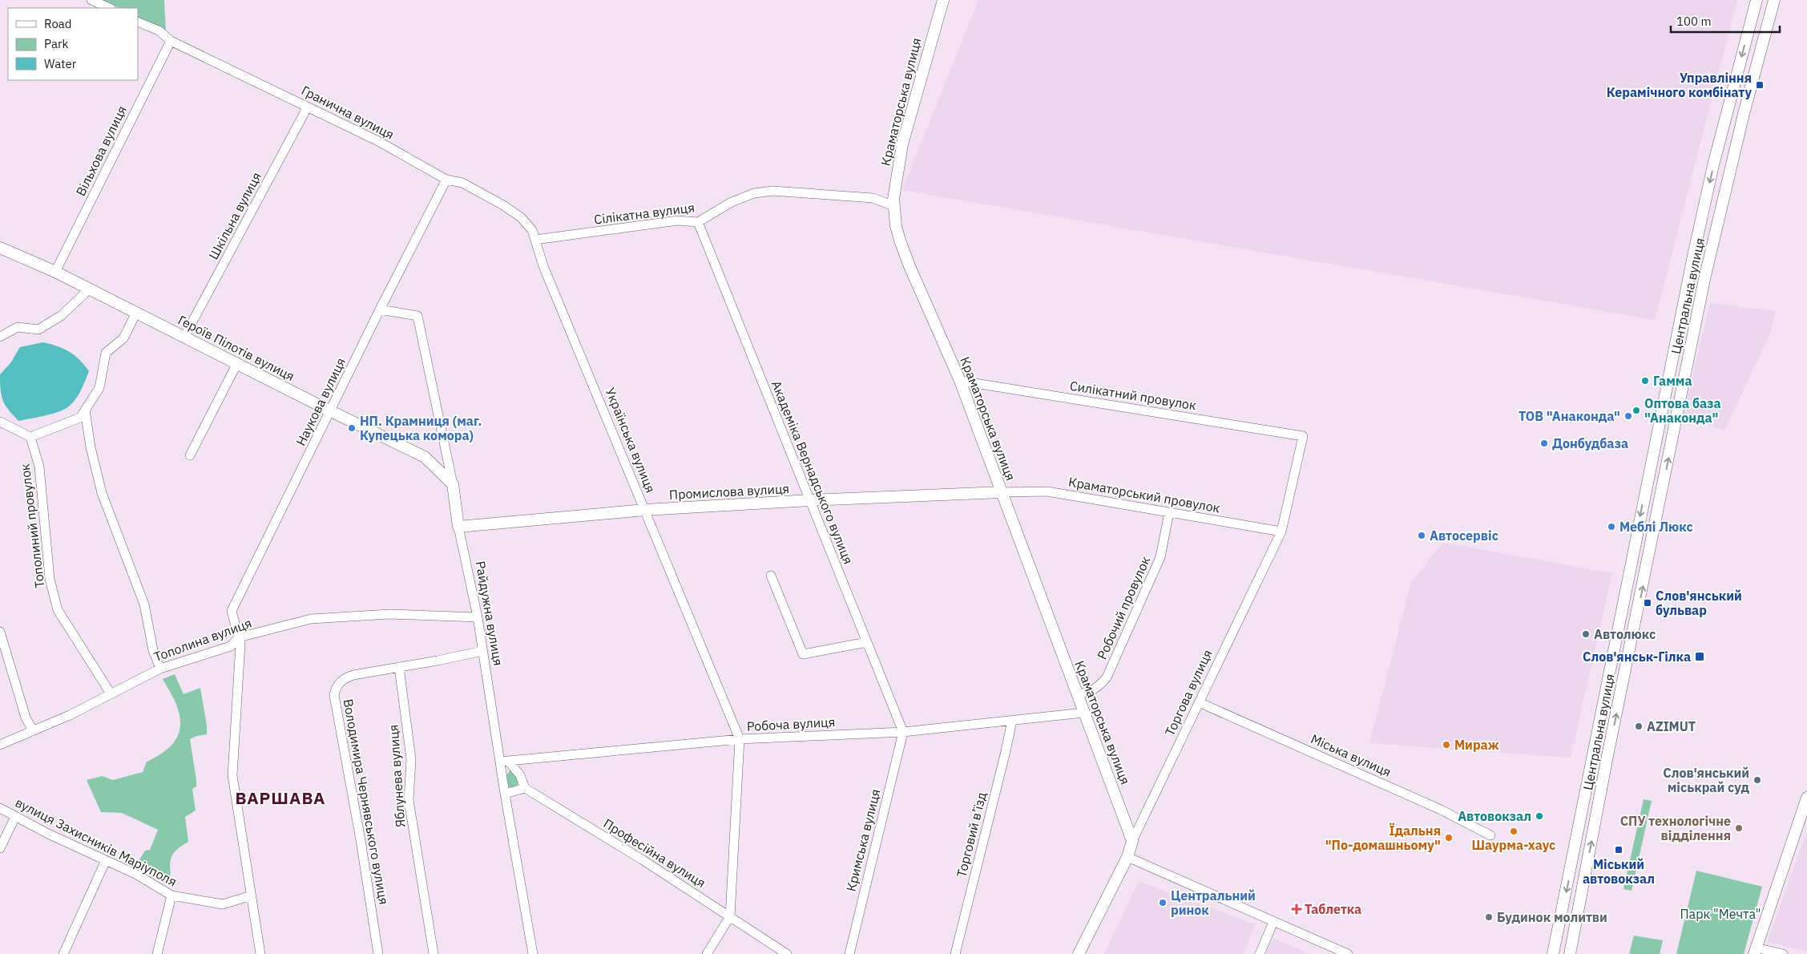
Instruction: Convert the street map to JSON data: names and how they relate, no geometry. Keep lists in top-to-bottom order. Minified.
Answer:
{"streets":{"street":["Краматорська вулиця","Гранична вулиця","Вільхова вулиця","Сілікатна вулиця","Шкільна вулиця","Центральна вулиця","Героїв Пілотів вулиця","Силікатний провулок","Наукова вулиця","Українська вулиця","Академіка Вернадського вулиця","Промислова вулиця","Краматорський провулок","Тополиний провулок","Робочий провулок","Райдужна вулиця","Тополина вулиця","Торгова вулиця","Робоча вулиця","Міська вулиця","Яблунева вулиця","Володимира Чернявського вулиця","Торговий в’їзд","Кримська вулиця","вулиця Захисників Маріуполя","Професійна вулиця"]},"crossings":[["Краматорська вулиця","Сілікатна вулиця"],["Краматорська вулиця","Силікатний провулок"],["Краматорська вулиця","Промислова вулиця"],["Краматорська вулиця","Краматорський провулок"],["Краматорська вулиця","Робочий провулок"],["Краматорська вулиця","Торгова вулиця"],["Краматорська вулиця","Робоча вулиця"],["Гранична вулиця","Вільхова вулиця"],["Гранична вулиця","Сілікатна вулиця"],["Гранична вулиця","Шкільна вулиця"],["Гранична вулиця","Наукова вулиця"],["Гранична вулиця","Українська вулиця"],["Вільхова вулиця","Героїв Пілотів вулиця"],["Сілікатна вулиця","Українська вулиця"],["Сілікатна вулиця","Академіка Вернадського вулиця"],["Шкільна вулиця","Героїв Пілотів вулиця"],["Героїв Пілотів вулиця","Наукова вулиця"],["Героїв Пілотів вулиця","Райдужна вулиця"],["Силікатний провулок","Торгова вулиця"],["Наукова вулиця","Райдужна вулиця"],["Наукова вулиця","Тополина вулиця"],["Наукова вулиця","вулиця Захисників Маріуполя"],["Українська вулиця","Промислова вулиця"],["Українська вулиця","Робоча вулиця"],["Академіка Вернадського вулиця","Промислова вулиця"],["Академіка Вернадського вулиця","Робоча вулиця"],["Академіка Вернадського вулиця","Кримська вулиця"],["Промислова вулиця","Краматорський провулок"],["Промислова вулиця","Райдужна вулиця"],["Краматорський провулок","Робочий провулок"],["Краматорський провулок","Торгова вулиця"],["Тополиний провулок","Тополина вулиця"],["Райдужна вулиця","Тополина вулиця"],["Райдужна вулиця","Робоча вулиця"],["Райдужна вулиця","Володимира Чернявського вулиця"],["Торгова вулиця","Міська вулиця"],["Робоча вулиця","Торговий в’їзд"],["Робоча вулиця","Кримська вулиця"],["Яблунева вулиця","Володимира Чернявського вулиця"]],"districts":["ВАРШАВА"],"parks":["Парк \"Мечта\""],"places":{"transit":["Управління Керамічного комбінату","Слов'янський бульвар","Слов'янськ-Гілка","Міський автовокзал"],"other":["Гамма","Оптова база \"Анаконда\"","ТОВ \"Анаконда\"","НП. Крамниця (маг. Купецька комора)","Донбудбаза","Меблі Люкс","Автосервіс","Автолюкс","AZIMUT","Мираж","Слов'янський міськрай суд","Автовокзал","СПУ технологічне відділення","Шаурма-хаус","Їдальня \"По-домашньому\"","Центральний ринок","Будинок молитви"],"health":["Таблетка"]},"legend":["Road","Park","Water"],"scale_bar":"100 m"}
